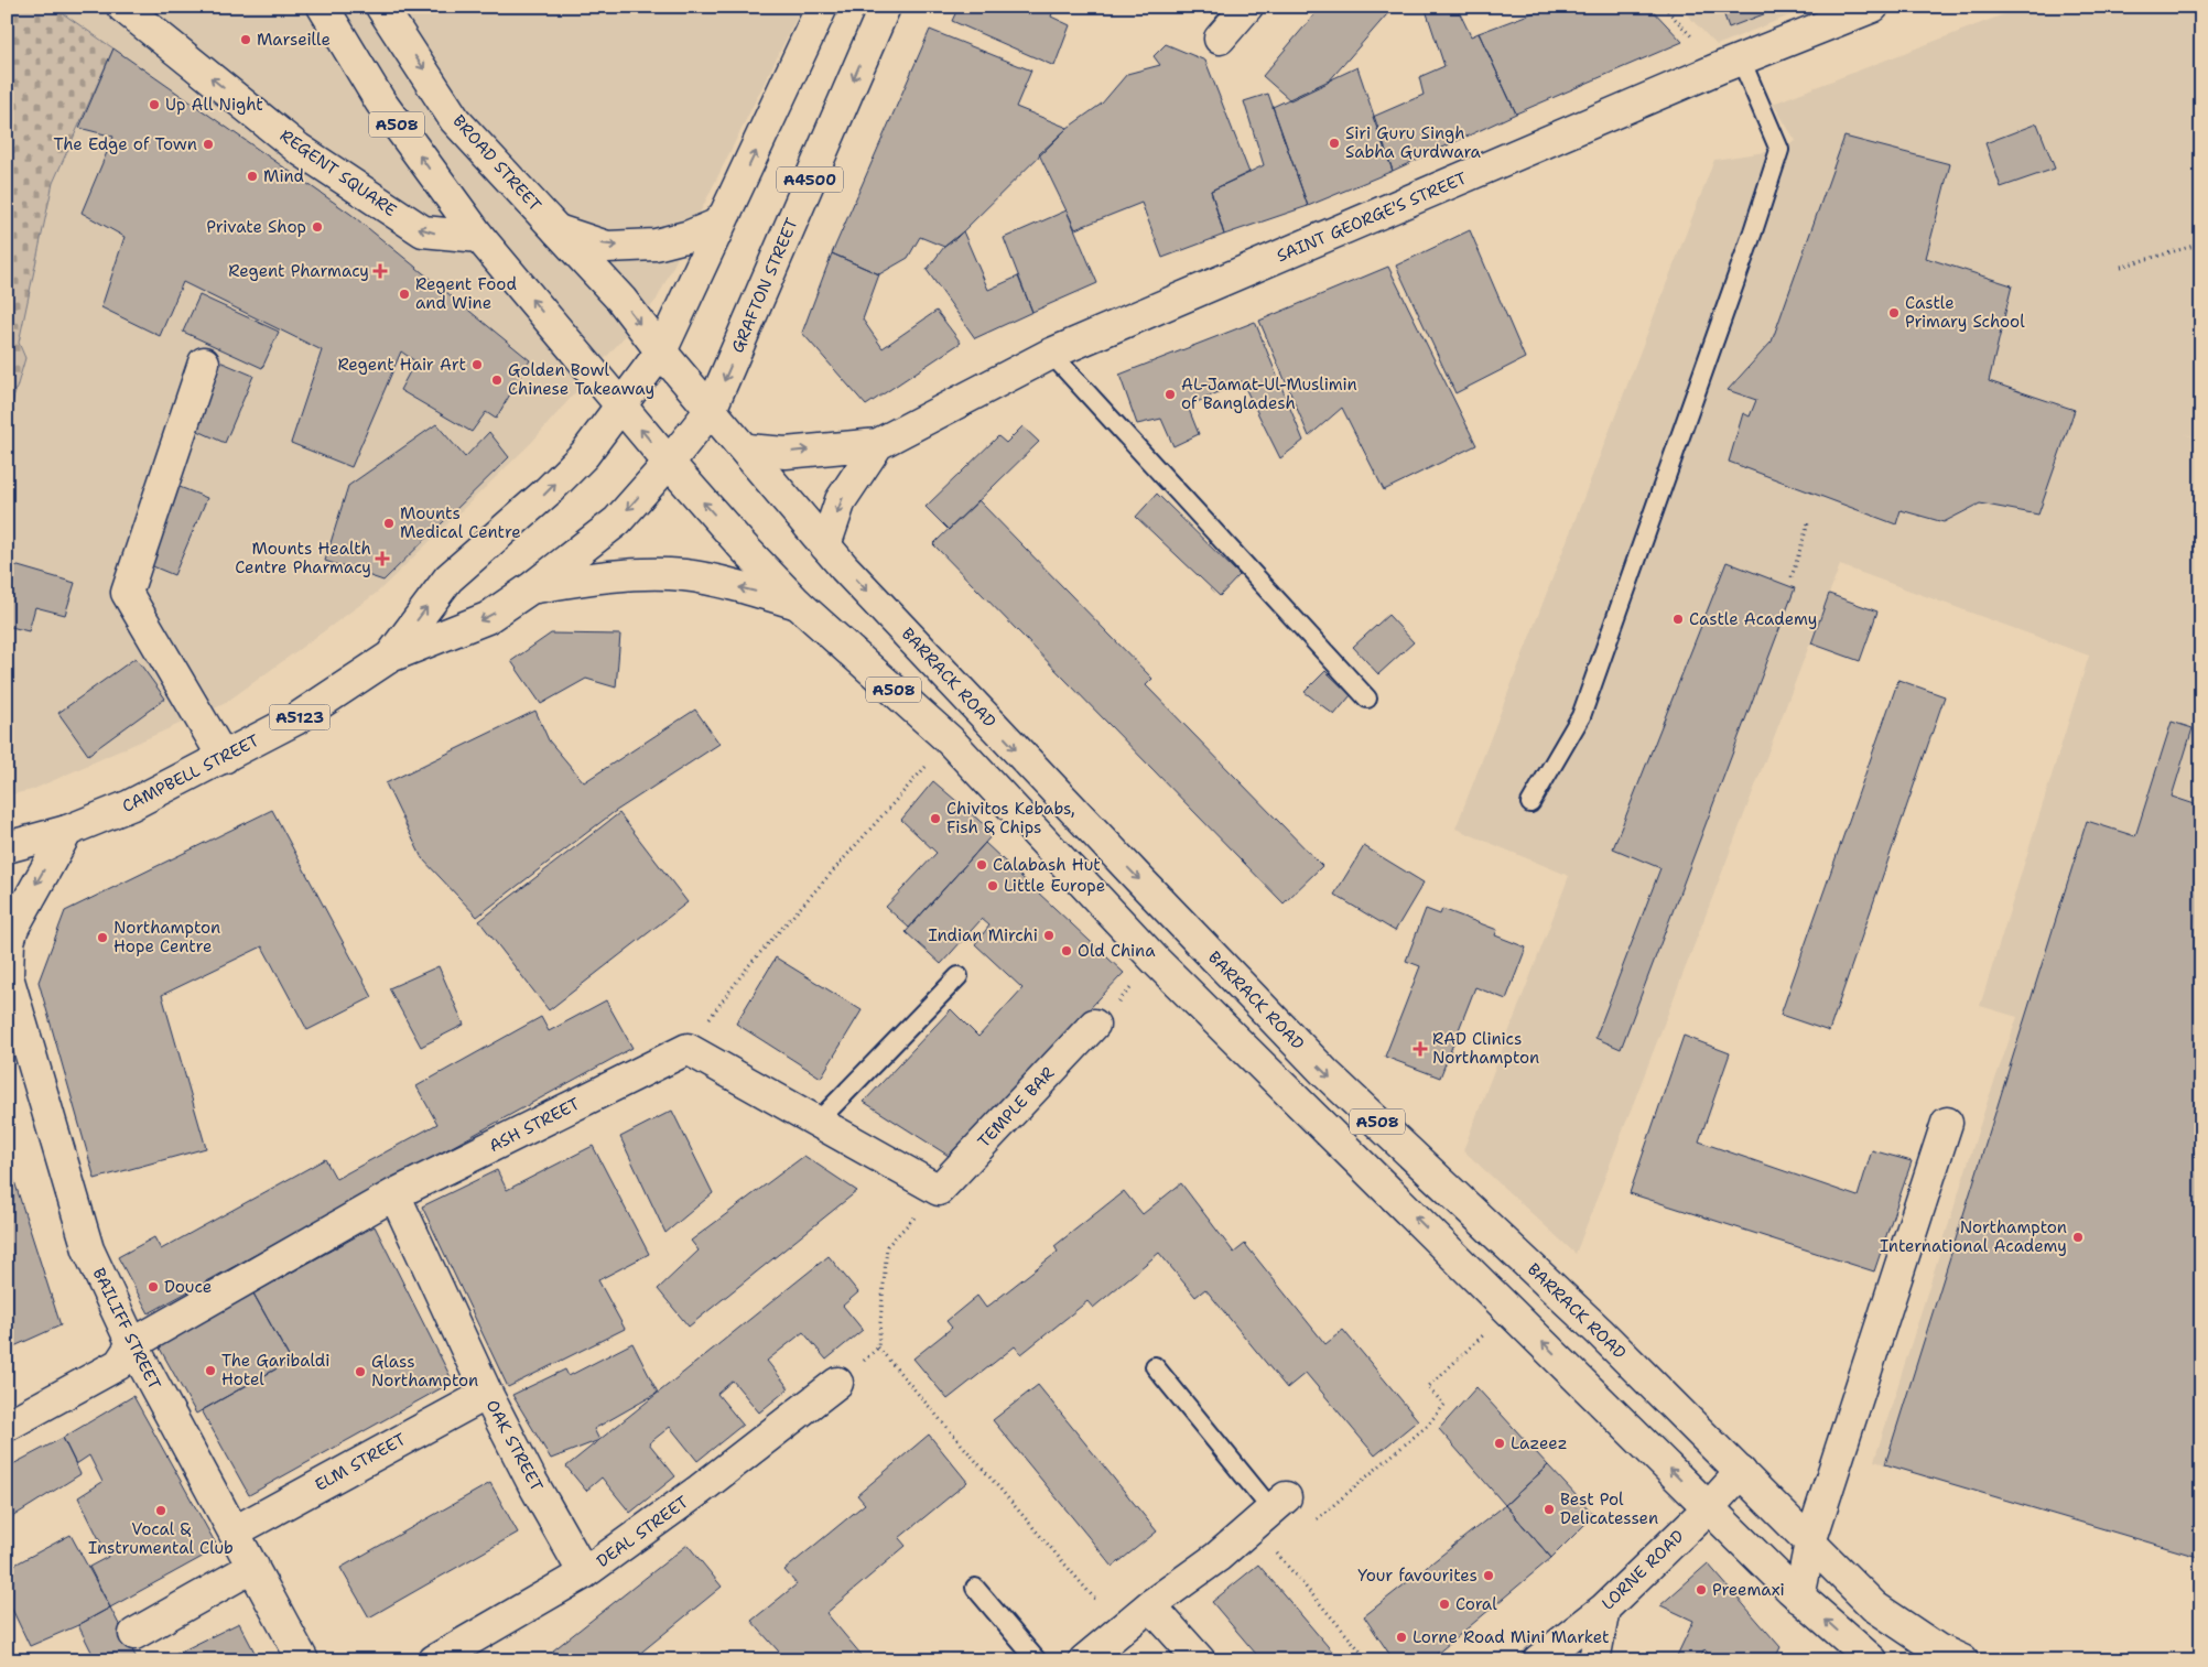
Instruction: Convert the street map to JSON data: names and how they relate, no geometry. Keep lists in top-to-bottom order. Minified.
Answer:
{"streets":{"main road":["A508","BROAD STREET","REGENT SQUARE","A4500","SAINT GEORGE'S STREET","GRAFTON STREET","BARRACK ROAD","A5123","CAMPBELL STREET","TEMPLE BAR","ASH STREET","BAILIFF STREET","OAK STREET","ELM STREET","DEAL STREET","LORNE ROAD"]},"crossings":[["A508","REGENT SQUARE"],["A508","GRAFTON STREET"],["A508","CAMPBELL STREET"],["A508","LORNE ROAD"],["BROAD STREET","BARRACK ROAD"],["SAINT GEORGE'S STREET","BARRACK ROAD"],["GRAFTON STREET","BARRACK ROAD"],["GRAFTON STREET","CAMPBELL STREET"],["BARRACK ROAD","CAMPBELL STREET"],["BARRACK ROAD","LORNE ROAD"],["CAMPBELL STREET","BAILIFF STREET"],["ASH STREET","BAILIFF STREET"],["ASH STREET","OAK STREET"],["BAILIFF STREET","ELM STREET"],["OAK STREET","ELM STREET"],["OAK STREET","DEAL STREET"]],"places":{"other":["Marseille","Up All Night","Siri Guru Singh Sabha Gurdwara","The Edge of Town","Mind","Private Shop","Regent Food and Wine","Castle Primary School","Regent Hair Art","Golden Bowl Chinese Takeaway","AL-Jamat-Ul-Muslimin of Bangladesh","Mounts Medical Centre","Castle Academy","Chivitos Kebabs, Fish & Chips","Calabash Hut","Little Europe","Indian Mirchi","Northampton Hope Centre","Old China","Northampton International Academy","Douce","The Garibaldi Hotel","Glass Northampton","Lazeez","Best Pol Delicatessen","Vocal & Instrumental Club","Your favourites","Preemaxi","Coral","Lorne Road Mini Market"],"health":["Regent Pharmacy","Mounts Health Centre Pharmacy","RAD Clinics Northampton"]}}
